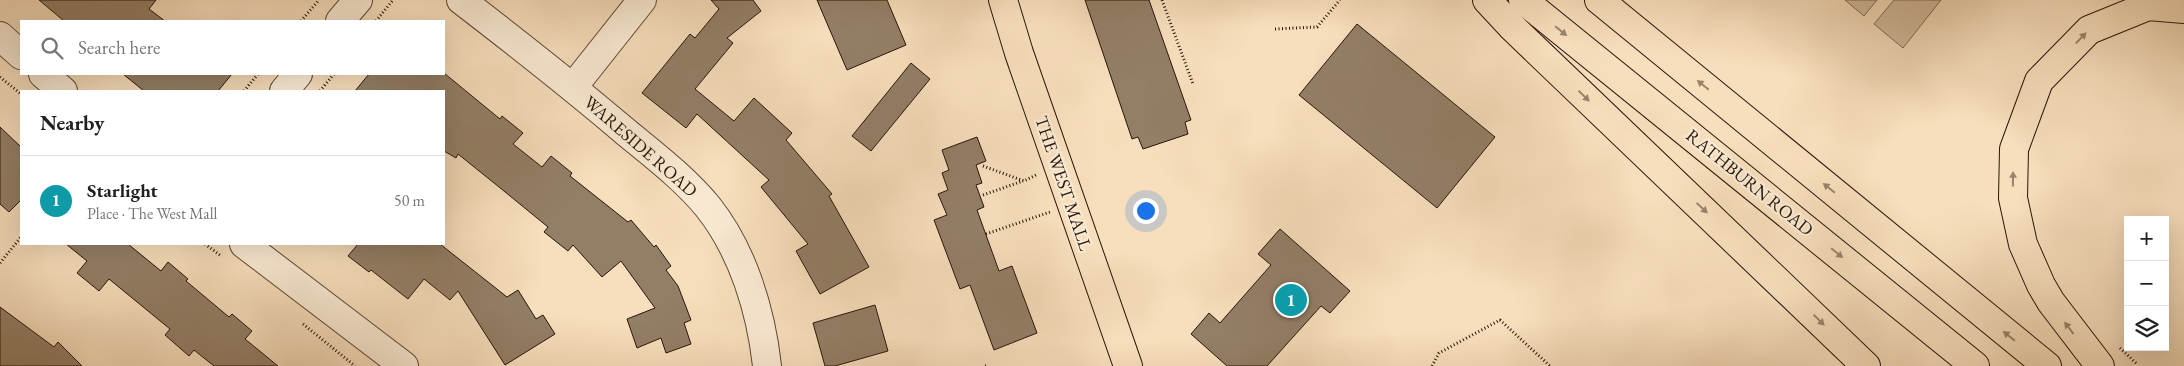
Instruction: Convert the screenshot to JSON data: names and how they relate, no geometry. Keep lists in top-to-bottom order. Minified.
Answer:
{"streets":{"main road":["RATHBURN ROAD","THE WEST MALL"],"street":["WARESIDE ROAD"]},"page":{"search":"Search here","heading":"Nearby","list":[{"mark":"1","name":"Starlight","note":"Place · The West Mall","value":"50 m"}],"map_buttons":["+","−"],"pins":"1"}}
